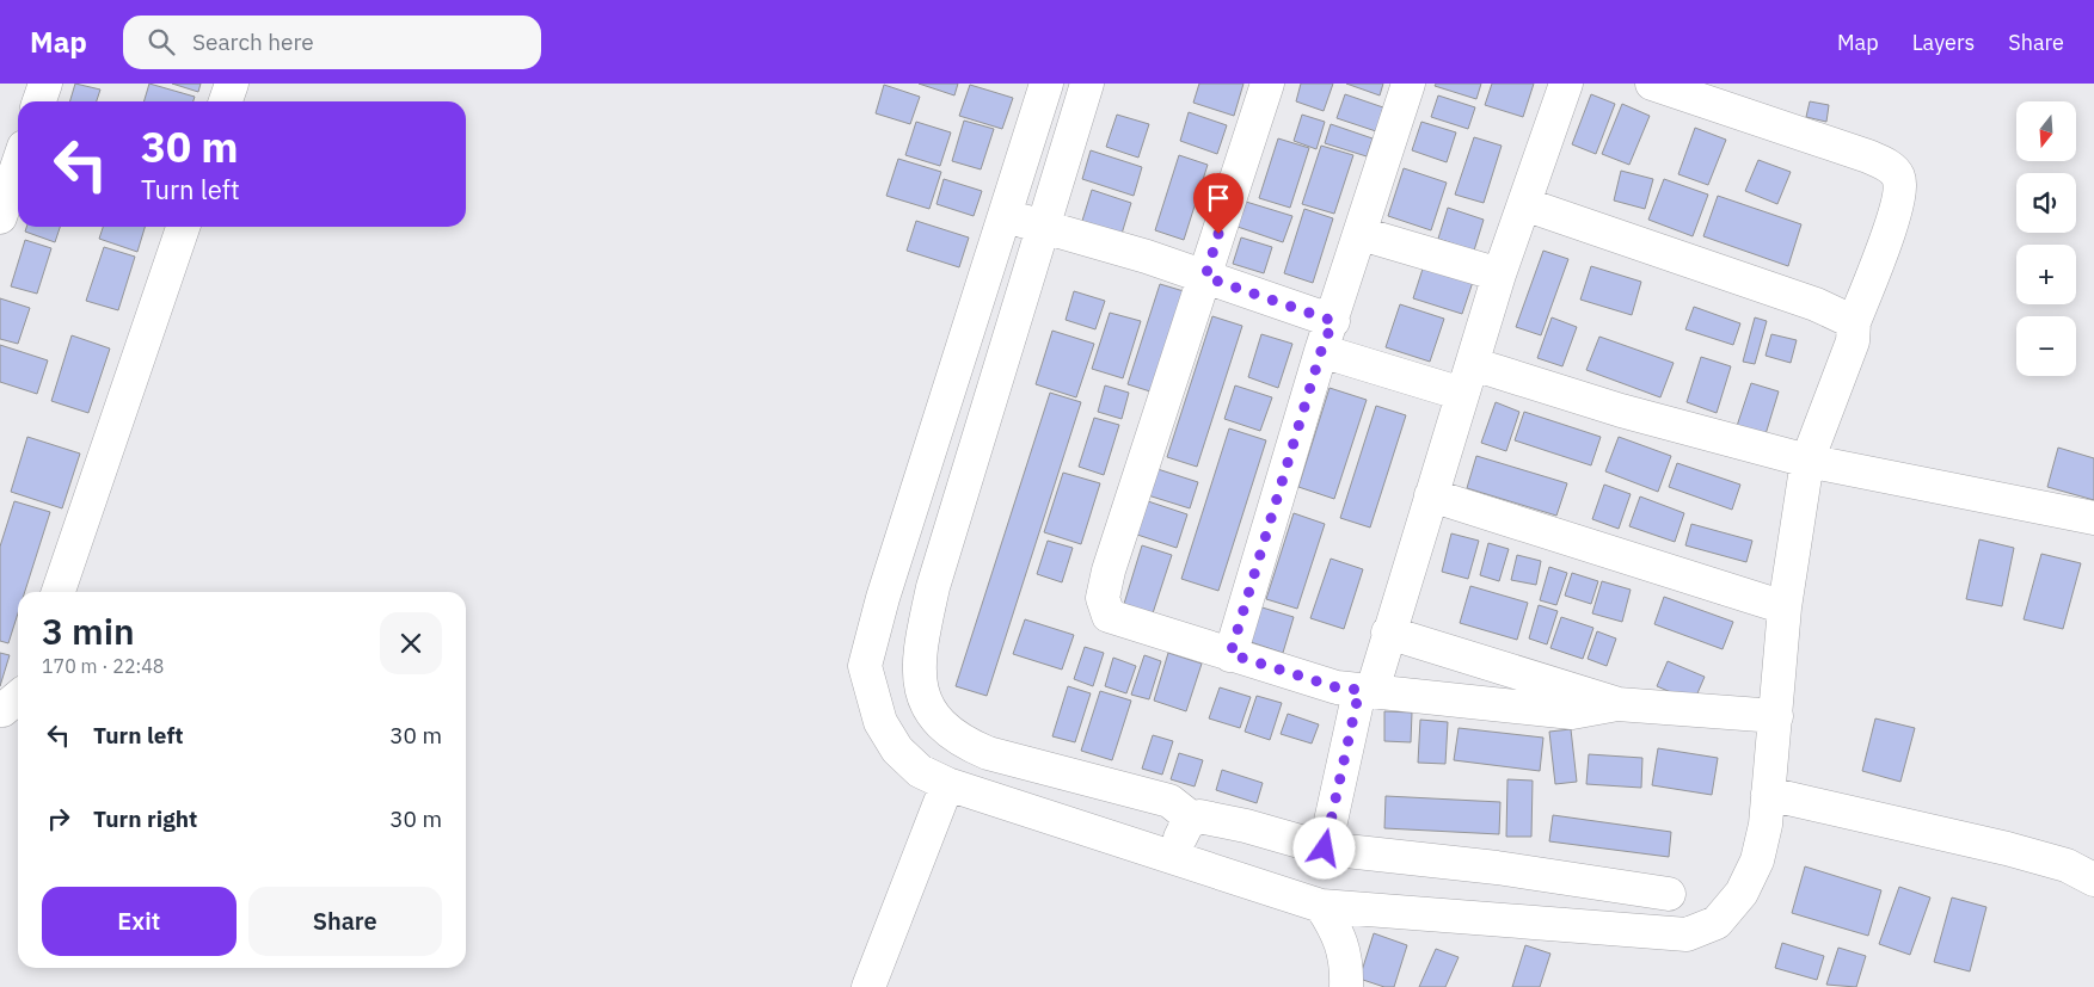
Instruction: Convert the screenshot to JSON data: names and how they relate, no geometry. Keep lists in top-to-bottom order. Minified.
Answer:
{"north":"bottom","page":{"header":"Map","search":"Search here","nav":["Map","Layers","Share"],"map_buttons":["+","−"],"turn":["30 m","Turn left"],"heading":["3 min","170 m · 22:48"],"list":[{"name":"Turn left","value":"30 m"},{"name":"Turn right","value":"30 m"}],"buttons":["Exit","Share"]}}
